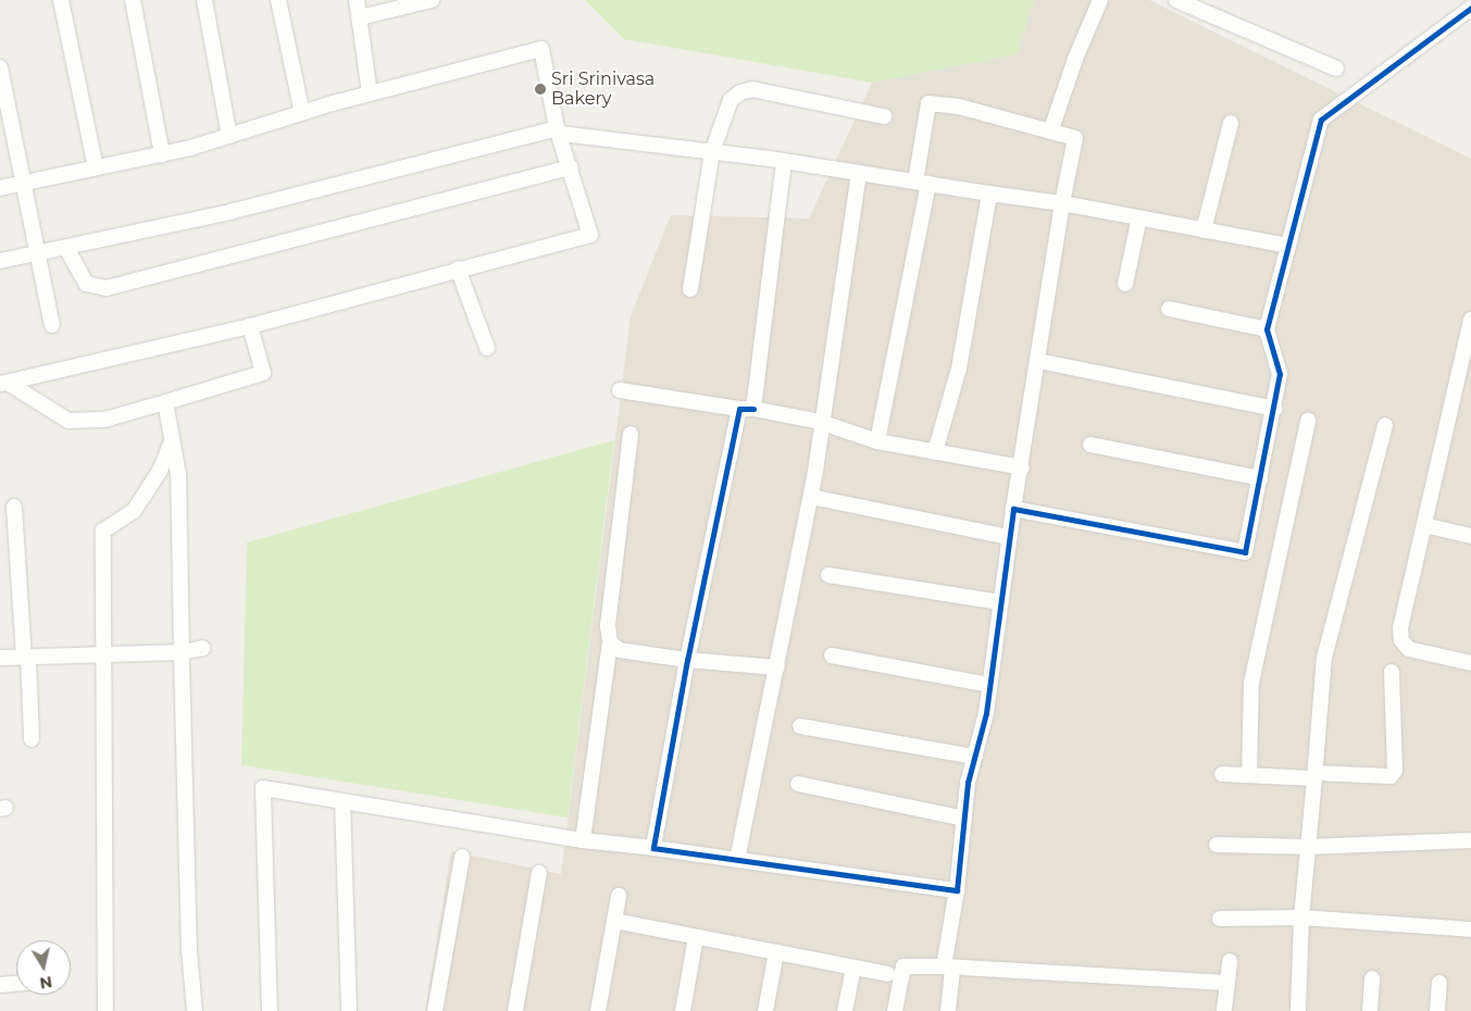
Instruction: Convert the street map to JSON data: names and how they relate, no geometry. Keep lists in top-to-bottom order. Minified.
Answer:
{"places":["Sri Srinivasa Bakery"],"north":"bottom"}
